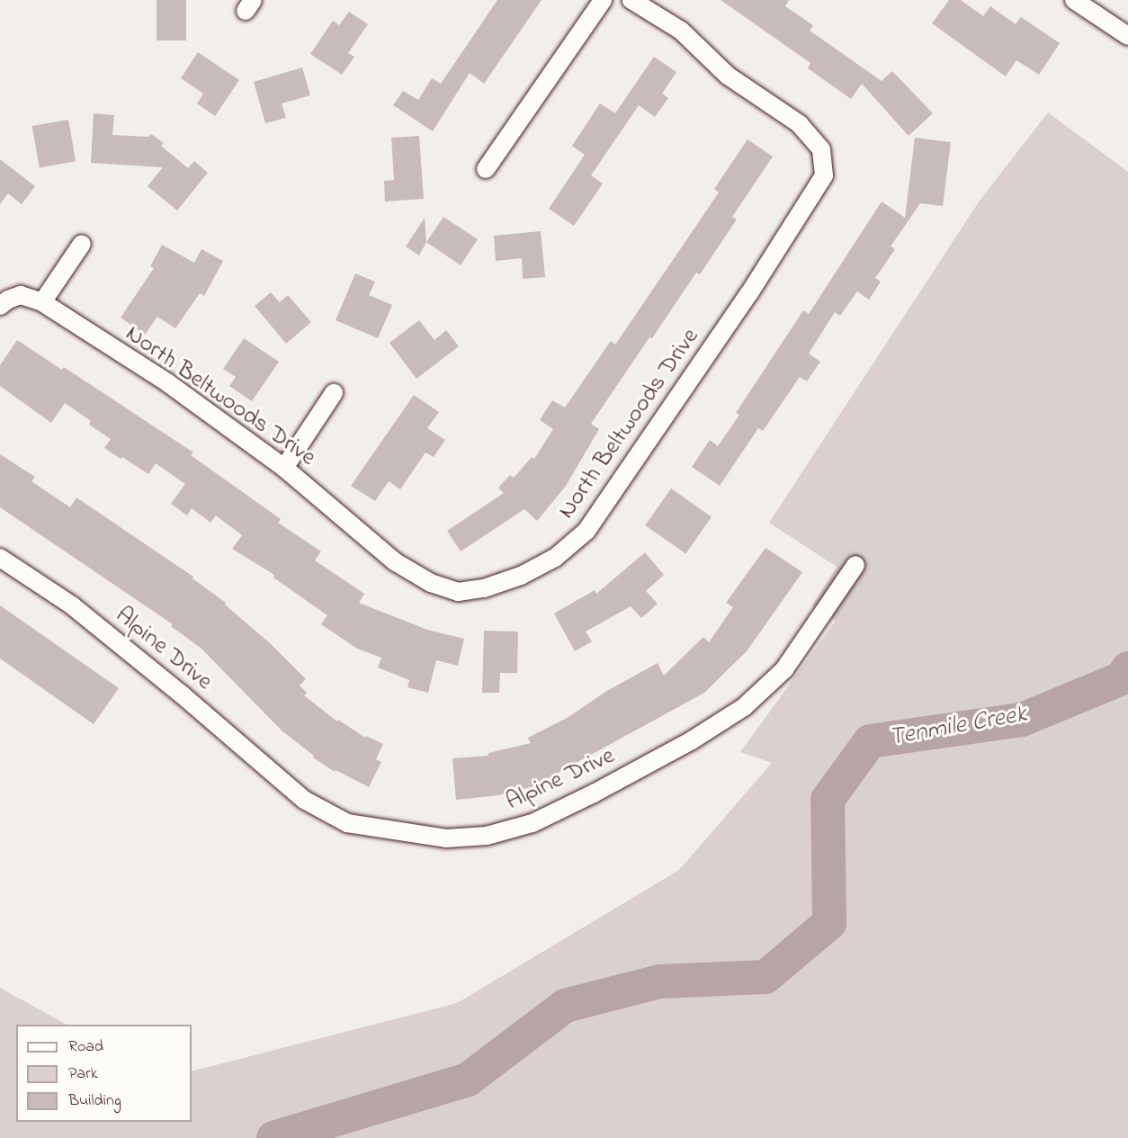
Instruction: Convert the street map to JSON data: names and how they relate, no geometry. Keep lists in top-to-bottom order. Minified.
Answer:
{"streets":{"street":["North Beltwoods Drive","Alpine Drive"]},"water":["Tenmile Creek"],"legend":["Road","Park","Building"]}
